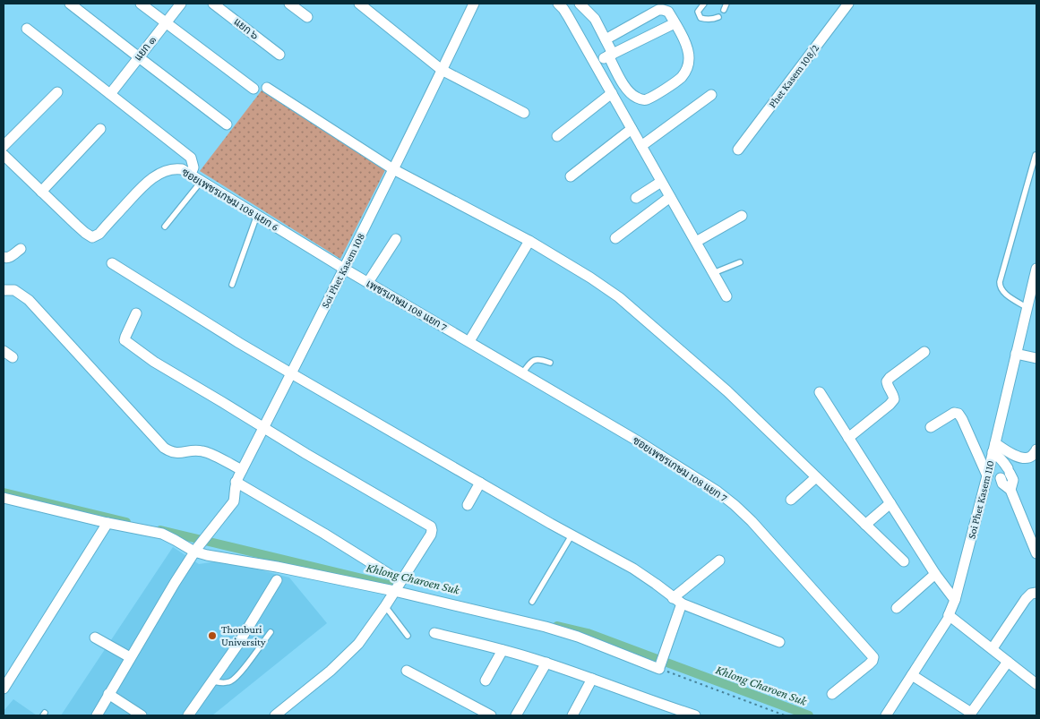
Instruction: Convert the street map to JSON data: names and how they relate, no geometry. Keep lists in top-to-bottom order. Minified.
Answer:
{"streets":{"street":["แยก ๖","แยก ๑","Phet Kasem 108/2","ซอยเพชรเกษม 108 แยก 6","Soi Phet Kasem 108","เพชรเกษม 108 แยก 7","ซอยเพชรเกษม 108 แยก 7","Soi Phet Kasem 110"]},"crossings":[["ซอยเพชรเกษม 108 แยก 6","Soi Phet Kasem 108"],["ซอยเพชรเกษม 108 แยก 6","เพชรเกษม 108 แยก 7"],["Soi Phet Kasem 108","เพชรเกษม 108 แยก 7"],["เพชรเกษม 108 แยก 7","ซอยเพชรเกษม 108 แยก 7"]],"water":["Khlong Charoen Suk"],"places":["Thonburi University"]}
